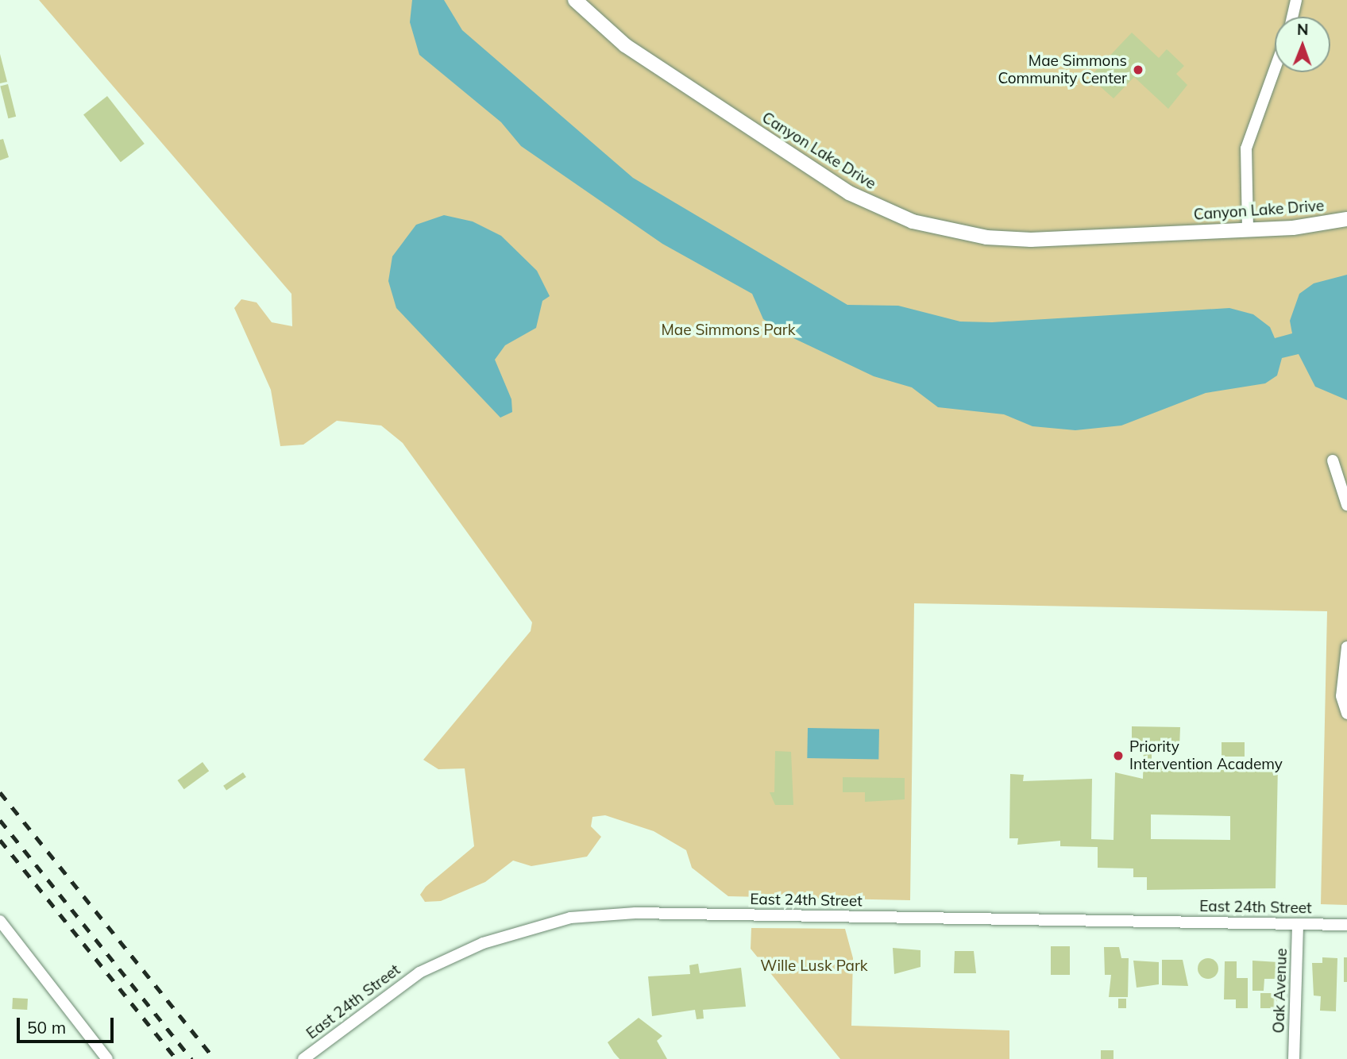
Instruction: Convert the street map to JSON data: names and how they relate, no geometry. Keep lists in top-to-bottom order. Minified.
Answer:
{"streets":{"street":["Canyon Lake Drive","East 24th Street","Oak Avenue"]},"crossings":[["East 24th Street","Oak Avenue"]],"parks":["Mae Simmons Park","Wille Lusk Park"],"places":["Mae Simmons Community Center","Priority Intervention Academy"],"scale_bar":"50 m","north":"top"}
